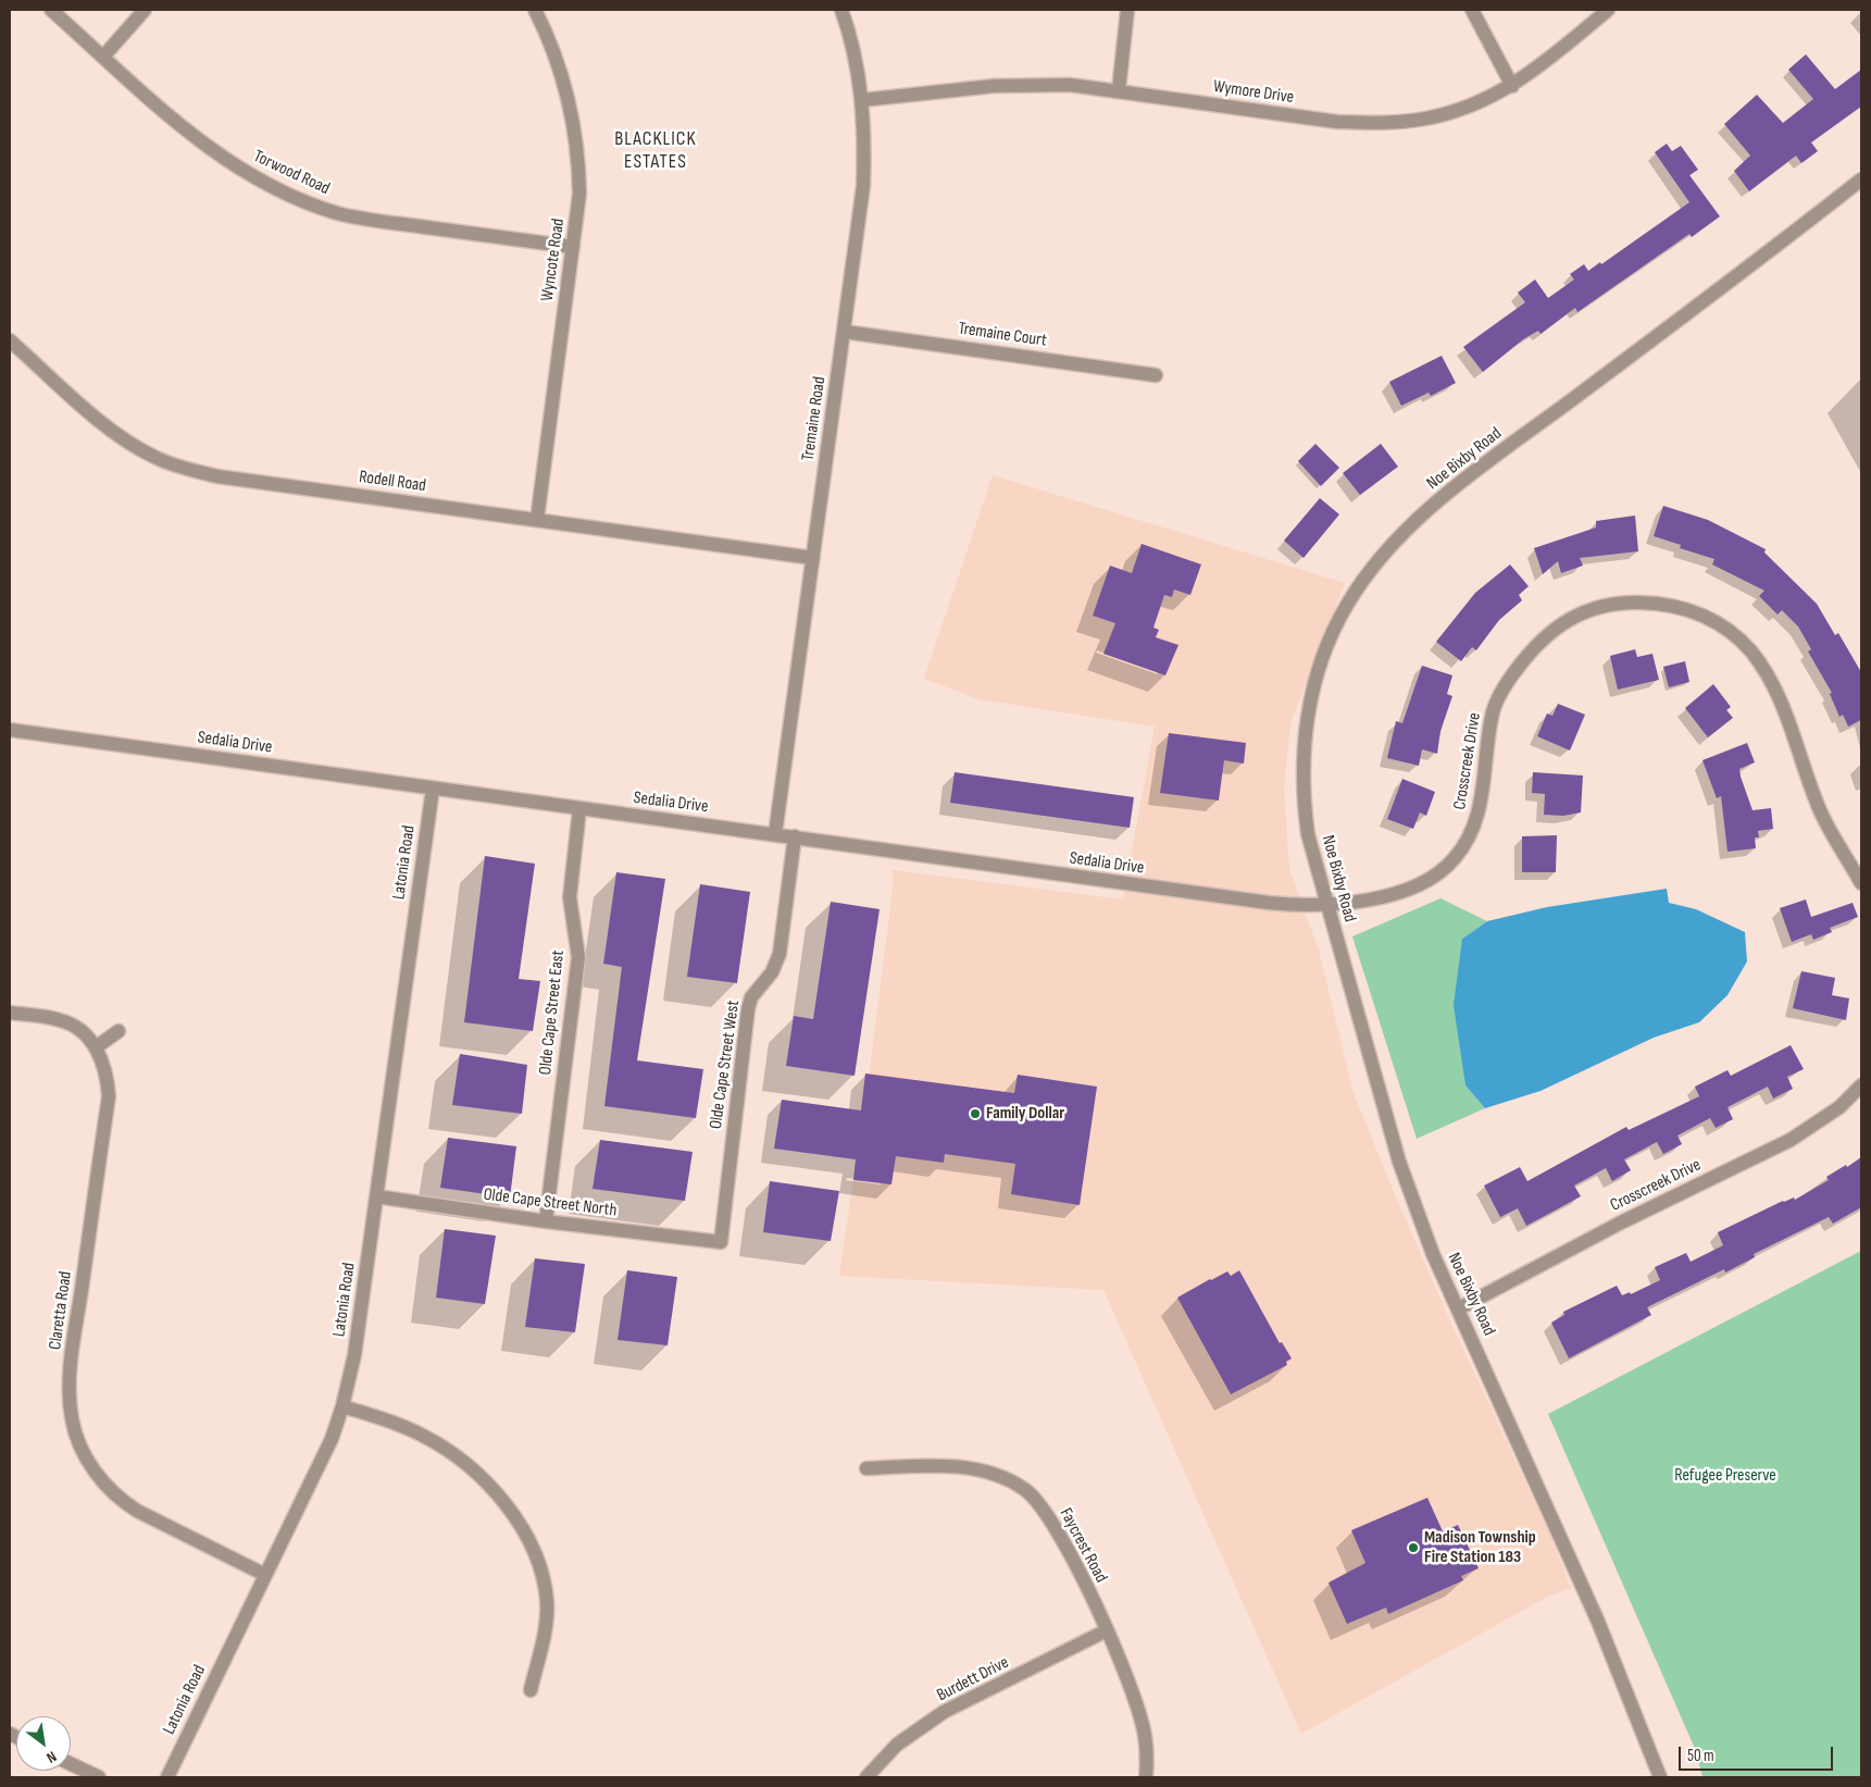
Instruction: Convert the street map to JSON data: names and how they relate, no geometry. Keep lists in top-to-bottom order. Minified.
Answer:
{"streets":{"street":["Wymore Drive","Torwood Road","Wyncote Road","Tremaine Court","Tremaine Road","Noe Bixby Road","Rodell Road","Sedalia Drive","Crosscreek Drive","Latonia Road","Olde Cape Street East","Olde Cape Street West","Olde Cape Street North","Claretta Road","Faycrest Road","Burdett Drive"]},"crossings":[["Wymore Drive","Tremaine Road"],["Torwood Road","Wyncote Road"],["Wyncote Road","Rodell Road"],["Tremaine Court","Tremaine Road"],["Tremaine Road","Rodell Road"],["Tremaine Road","Sedalia Drive"],["Noe Bixby Road","Sedalia Drive"],["Noe Bixby Road","Crosscreek Drive"],["Sedalia Drive","Crosscreek Drive"],["Sedalia Drive","Latonia Road"],["Sedalia Drive","Olde Cape Street East"],["Sedalia Drive","Olde Cape Street West"],["Latonia Road","Olde Cape Street North"],["Latonia Road","Claretta Road"],["Olde Cape Street East","Olde Cape Street North"],["Olde Cape Street West","Olde Cape Street North"],["Faycrest Road","Burdett Drive"]],"districts":["BLACKLICK ESTATES"],"parks":["Refugee Preserve"],"places":["Family Dollar","Madison Township Fire Station 183"],"scale_bar":"50 m","north":"bottom right"}
